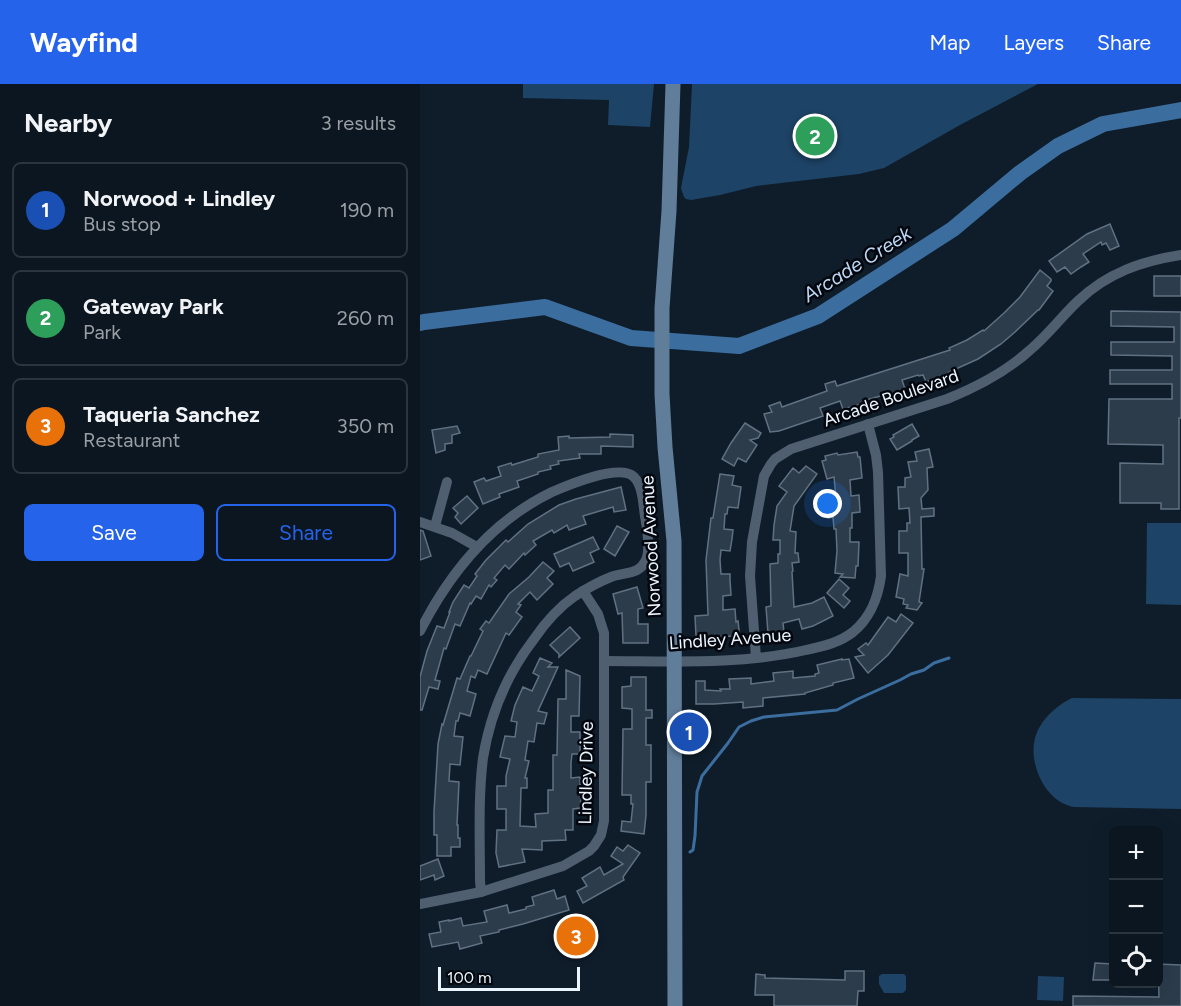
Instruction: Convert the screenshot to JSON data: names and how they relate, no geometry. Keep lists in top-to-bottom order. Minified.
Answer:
{"streets":{"main road":["Norwood Avenue"],"street":["Arcade Boulevard","Lindley Avenue","Lindley Drive"]},"crossings":[["Arcade Boulevard","Lindley Avenue"],["Norwood Avenue","Lindley Avenue"],["Lindley Avenue","Lindley Drive"]],"water":["Arcade Creek"],"scale_bar":"100 m","page":{"header":"Wayfind","nav":["Map","Layers","Share"],"heading":["Nearby","3 results"],"pins":["2","1","3"],"list":[{"mark":"1","name":"Norwood + Lindley","note":"Bus stop","value":"190 m"},{"mark":"2","name":"Gateway Park","note":"Park","value":"260 m"},{"mark":"3","name":"Taqueria Sanchez","note":"Restaurant","value":"350 m"}],"buttons":["Save","Share"],"map_buttons":["+","−"],"scale":"100 m"}}
